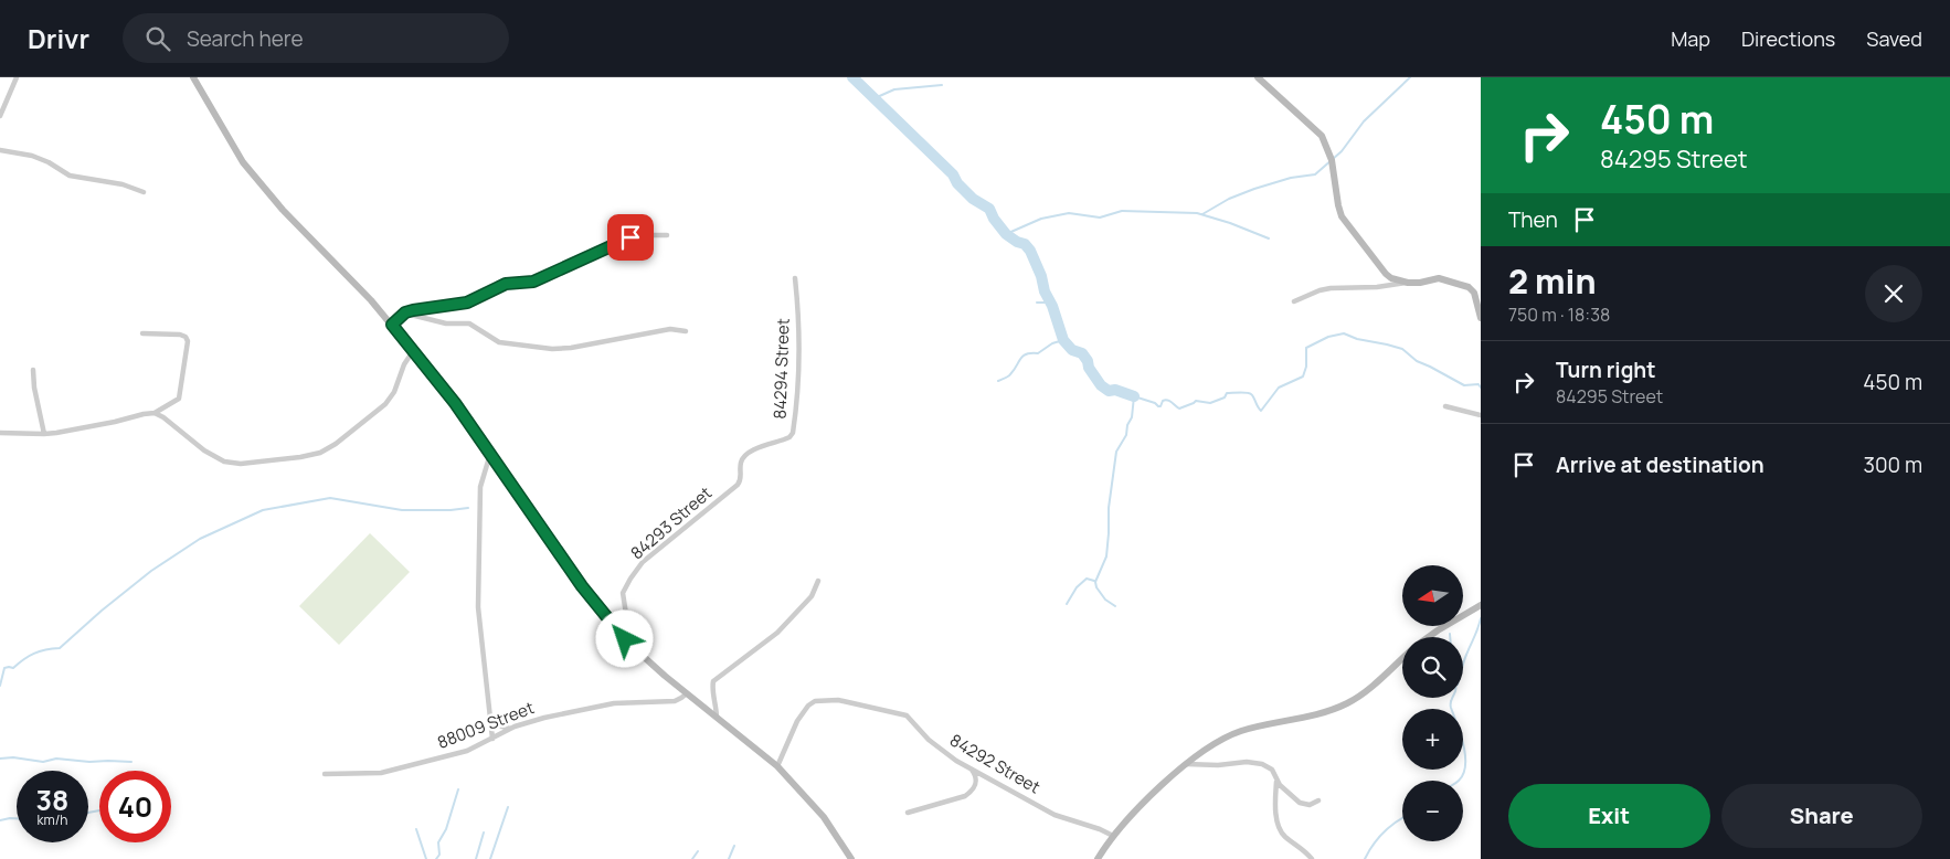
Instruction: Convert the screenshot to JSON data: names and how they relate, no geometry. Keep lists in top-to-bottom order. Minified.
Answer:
{"streets":{"street":["84294 Street","84293 Street","88009 Street","84292 Street"]},"crossings":[["84294 Street","84293 Street"]],"north":"left","page":{"header":"Drivr","search":"Search here","nav":["Map","Directions","Saved"],"turn":["450 m","84295 Street"],"then":"Then","heading":["2 min","750 m · 18:38"],"list":[{"name":"Turn right","note":"84295 Street","value":"450 m"},{"name":"Arrive at destination","value":"300 m"}],"map_buttons":["+","−"],"speed":"38 km/h","limit":"40","buttons":["Exit","Share"]}}
